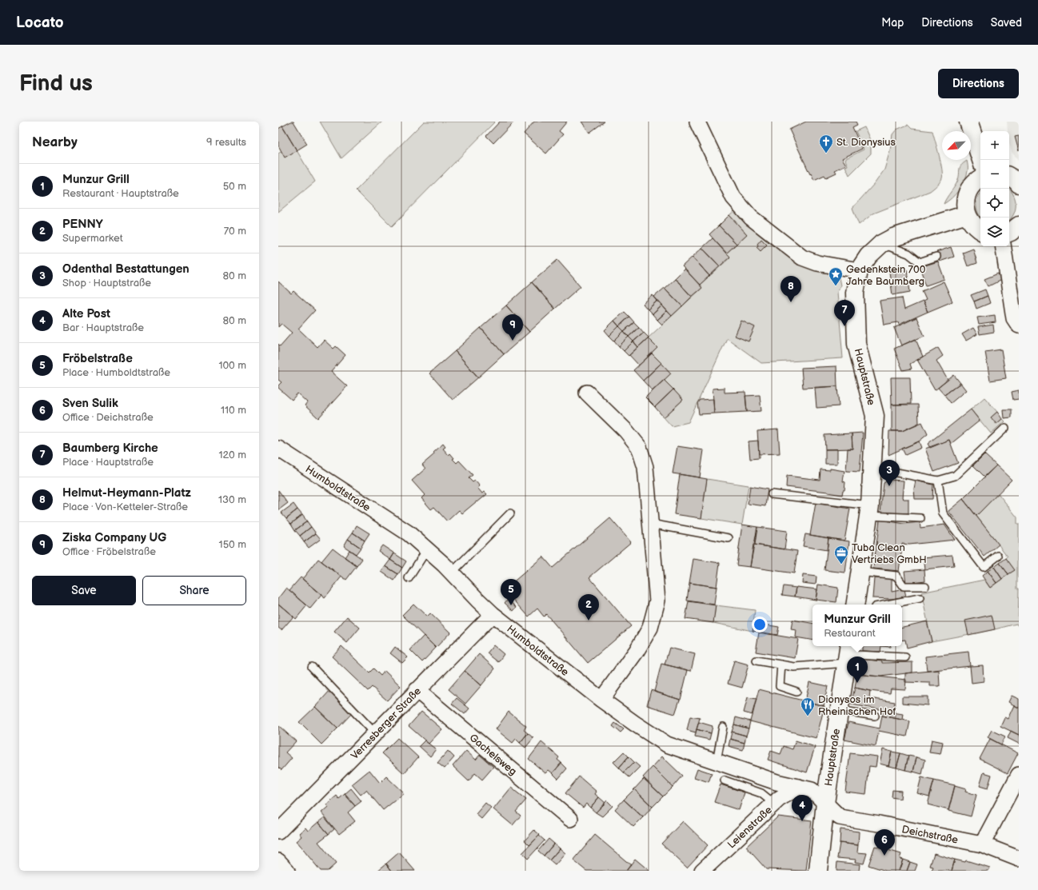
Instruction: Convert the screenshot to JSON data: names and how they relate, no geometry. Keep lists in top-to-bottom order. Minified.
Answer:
{"streets":{"street":["Hauptstraße","Humboldtstraße","Verresberger Straße","Gachelsweg","Leienstraße","Deichstraße"]},"crossings":[["Hauptstraße","Humboldtstraße"],["Hauptstraße","Deichstraße"],["Humboldtstraße","Verresberger Straße"],["Humboldtstraße","Leienstraße"],["Humboldtstraße","Deichstraße"],["Verresberger Straße","Gachelsweg"]],"places":{"church":["St. Dionysius"],"place":["Gedenkstein 700 Jahre Baumberg"],"office":["Tuba Clean Vertriebs GmbH"],"restaurant":["Dionysos im Rheinischen Hof"]},"north":"bottom left","page":{"header":"Locato","nav":["Map","Directions","Saved"],"buttons":["Directions",["Save","Share"]],"title":"Find us","heading":["Nearby","9 results"],"map_buttons":["+","−"],"list":[{"mark":"1","name":"Munzur Grill","note":"Restaurant · Hauptstraße","value":"50 m"},{"mark":"2","name":"PENNY","note":"Supermarket","value":"70 m"},{"mark":"3","name":"Odenthal Bestattungen","note":"Shop · Hauptstraße","value":"80 m"},{"mark":"4","name":"Alte Post","note":"Bar · Hauptstraße","value":"80 m"},{"mark":"5","name":"Fröbelstraße","note":"Place · Humboldtstraße","value":"100 m"},{"mark":"6","name":"Sven Sulik","note":"Office · Deichstraße","value":"110 m"},{"mark":"7","name":"Baumberg Kirche","note":"Place · Hauptstraße","value":"120 m"},{"mark":"8","name":"Helmut-Heymann-Platz","note":"Place · Von-Ketteler-Straße","value":"130 m"},{"mark":"9","name":"Ziska Company UG","note":"Office · Fröbelstraße","value":"150 m"}],"pins":["8","7","9","3","5","2","1","4","6"],"popup":["Munzur Grill","Restaurant"]}}
